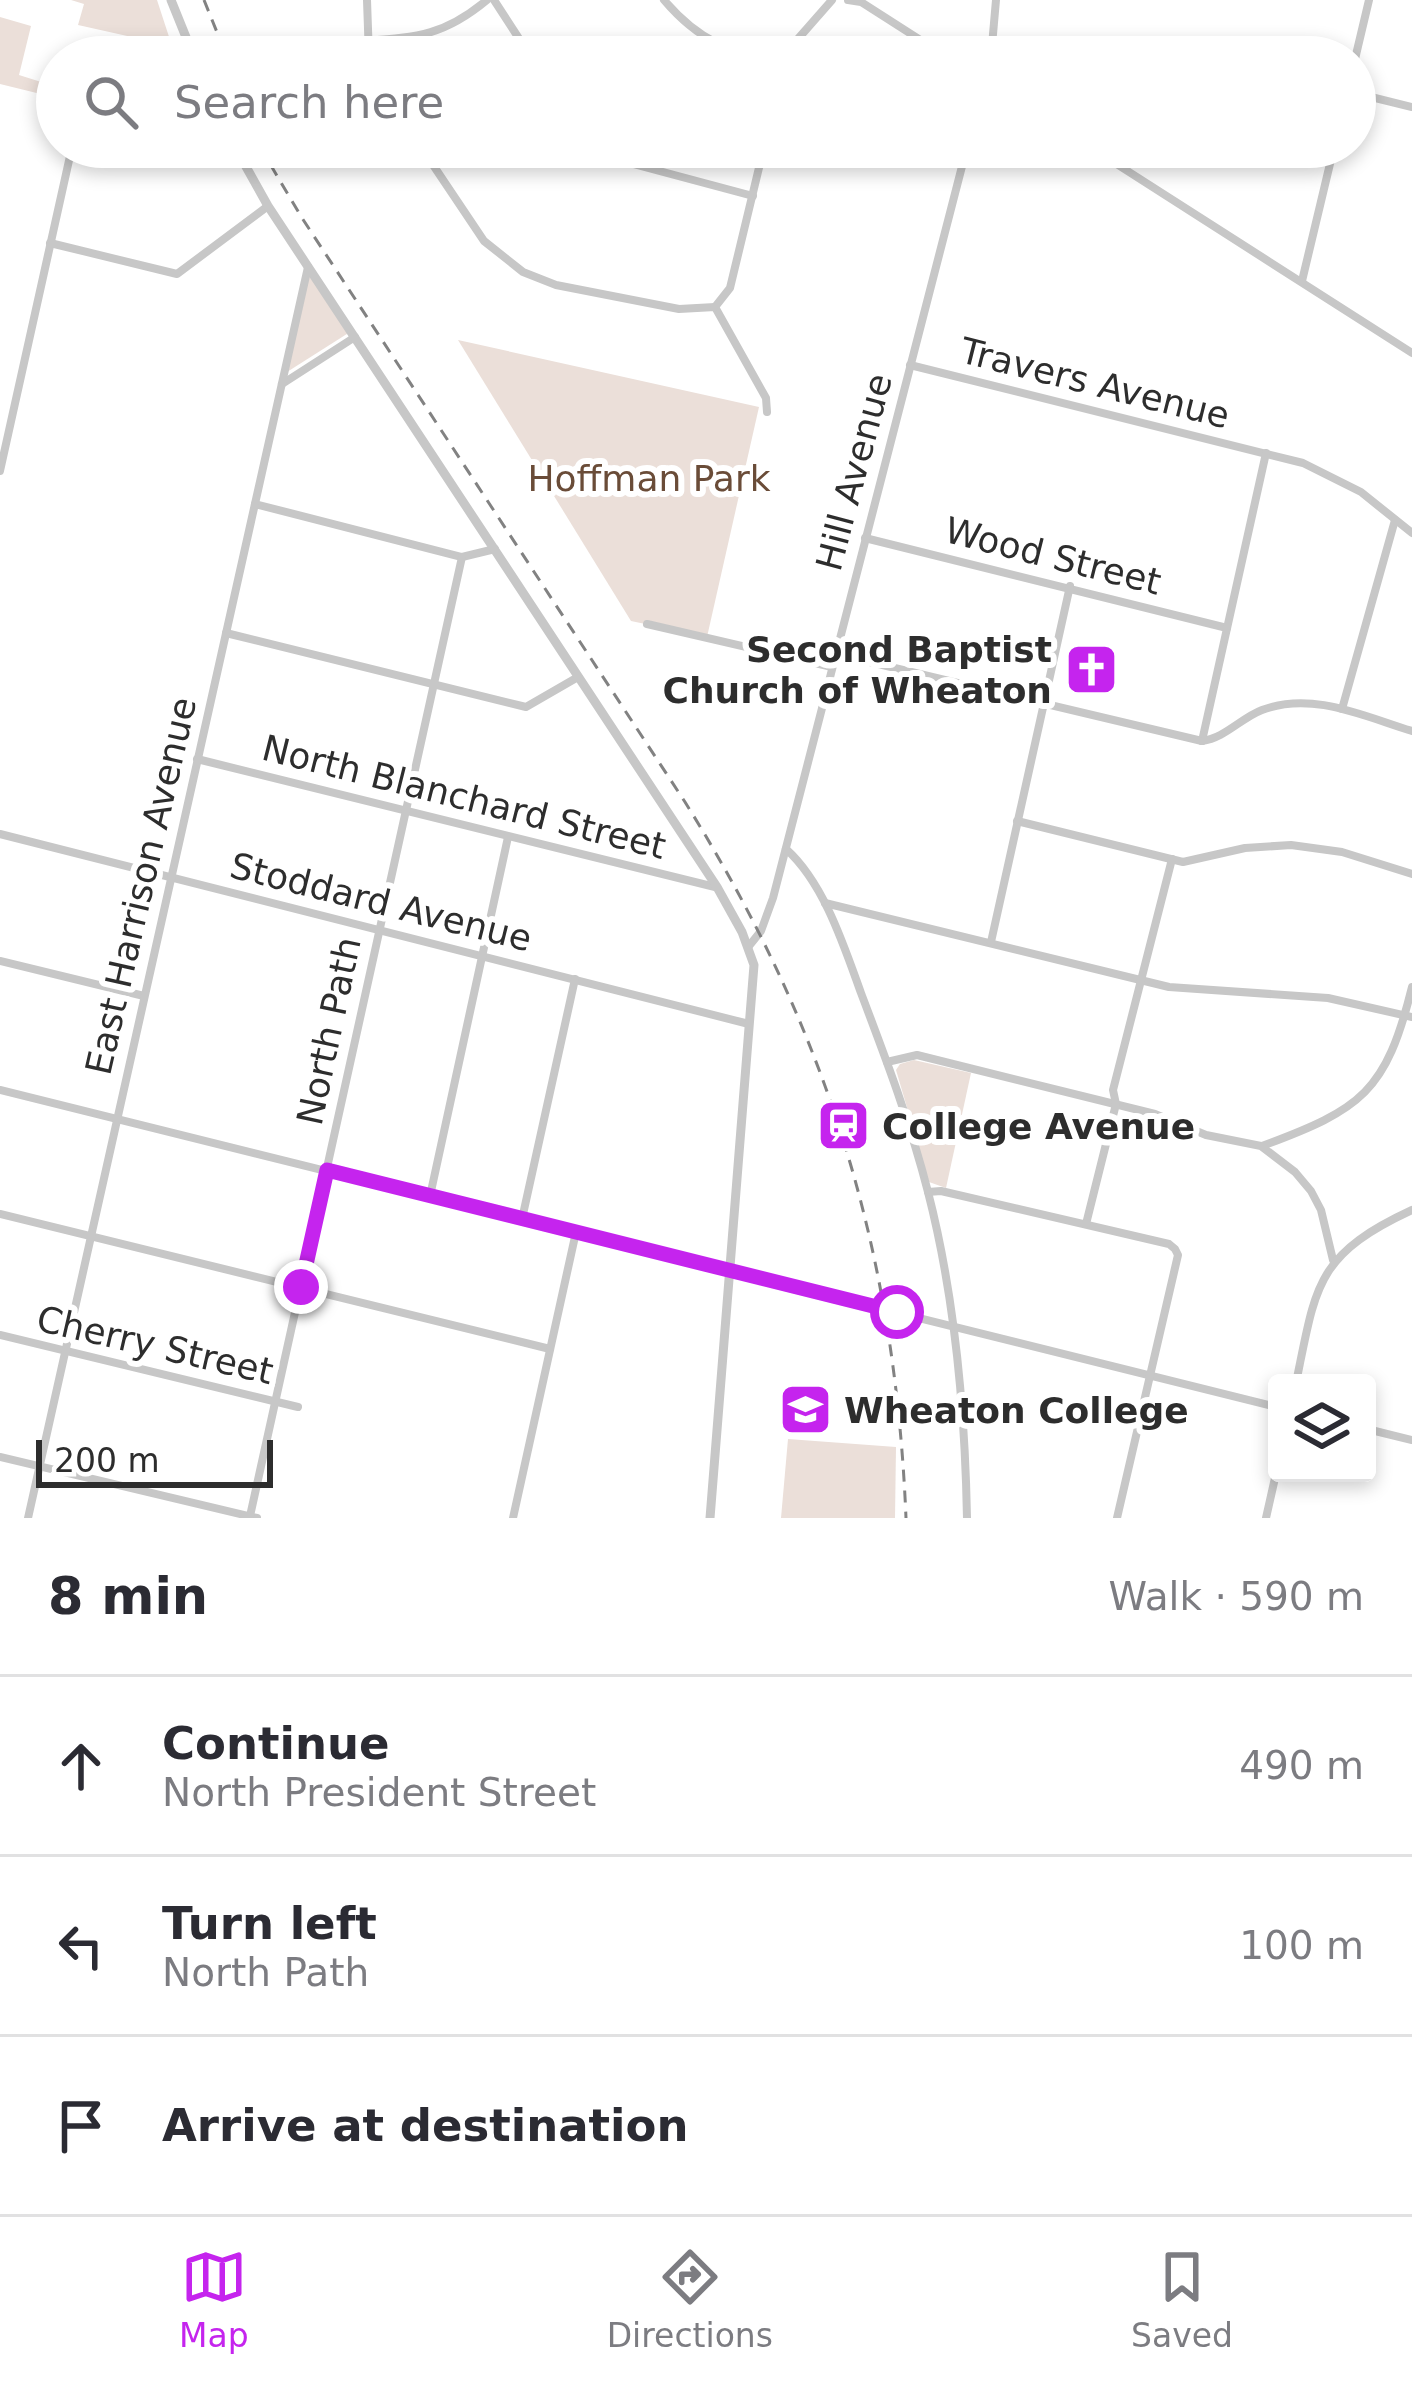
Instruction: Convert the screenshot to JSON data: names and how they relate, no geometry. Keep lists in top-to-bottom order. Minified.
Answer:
{"streets":{"street":["Travers Avenue","Hill Avenue","Wood Street","North Blanchard Street","East Harrison Avenue","Stoddard Avenue","North Path","Cherry Street"]},"crossings":[["Travers Avenue","Hill Avenue"],["Hill Avenue","Wood Street"],["North Blanchard Street","East Harrison Avenue"],["North Blanchard Street","North Path"],["East Harrison Avenue","Stoddard Avenue"],["East Harrison Avenue","Cherry Street"],["Stoddard Avenue","North Path"],["North Path","Cherry Street"]],"parks":["Hoffman Park"],"places":{"church":["Second Baptist Church of Wheaton"],"station":["College Avenue"],"school or university":["Wheaton College"]},"scale_bar":"200 m","page":{"search":"Search here","scale":"200 m","heading":["8 min","Walk · 590 m"],"list":[["Continue","North President Street","490 m"],["Turn left","North Path","100 m"],"Arrive at destination"],"nav":["Map","Directions","Saved"]}}
